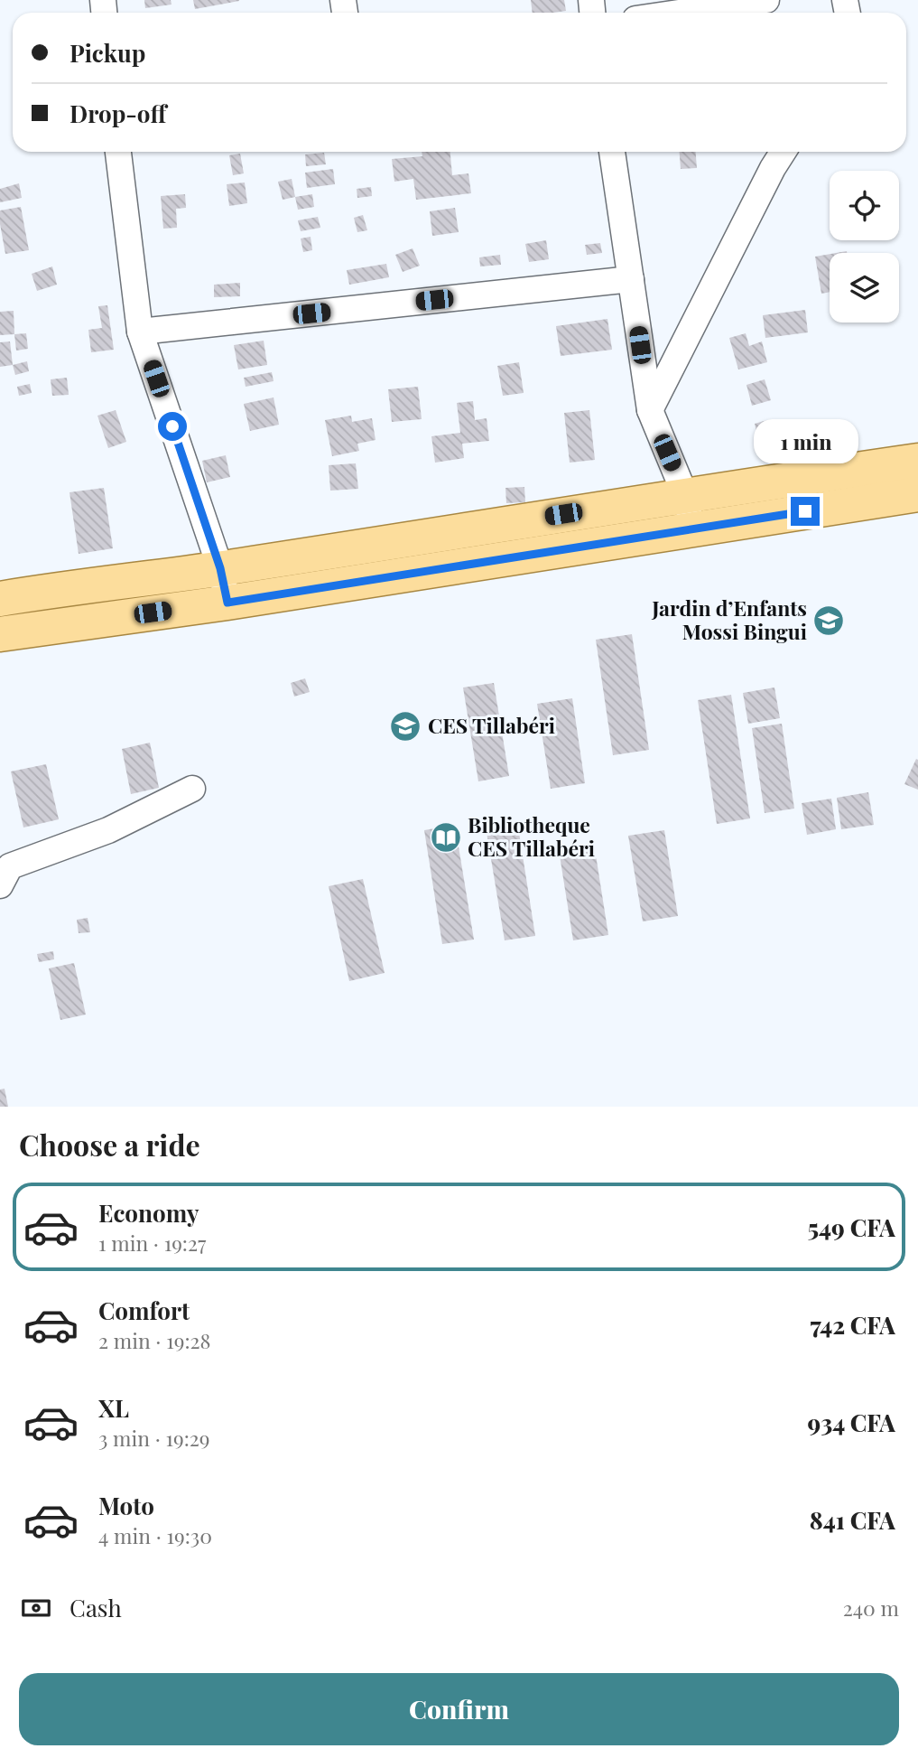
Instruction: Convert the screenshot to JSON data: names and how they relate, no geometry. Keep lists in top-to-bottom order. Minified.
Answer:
{"places":{"school or university":["Jardin d’Enfants Mossi Bingui","CES Tillabéri"],"library":["Bibliotheque CES Tillabéri"]},"page":{"banner":["Pickup","Drop-off"],"bubble":"1 min","heading":"Choose a ride","list":[{"name":"Economy","note":"1 min · 19:27","value":"549 CFA"},{"name":"Comfort","note":"2 min · 19:28","value":"742 CFA"},{"name":"XL","note":"3 min · 19:29","value":"934 CFA"},{"name":"Moto","note":"4 min · 19:30","value":"841 CFA"}],"pay":["Cash","240 m"],"buttons":"Confirm"}}
